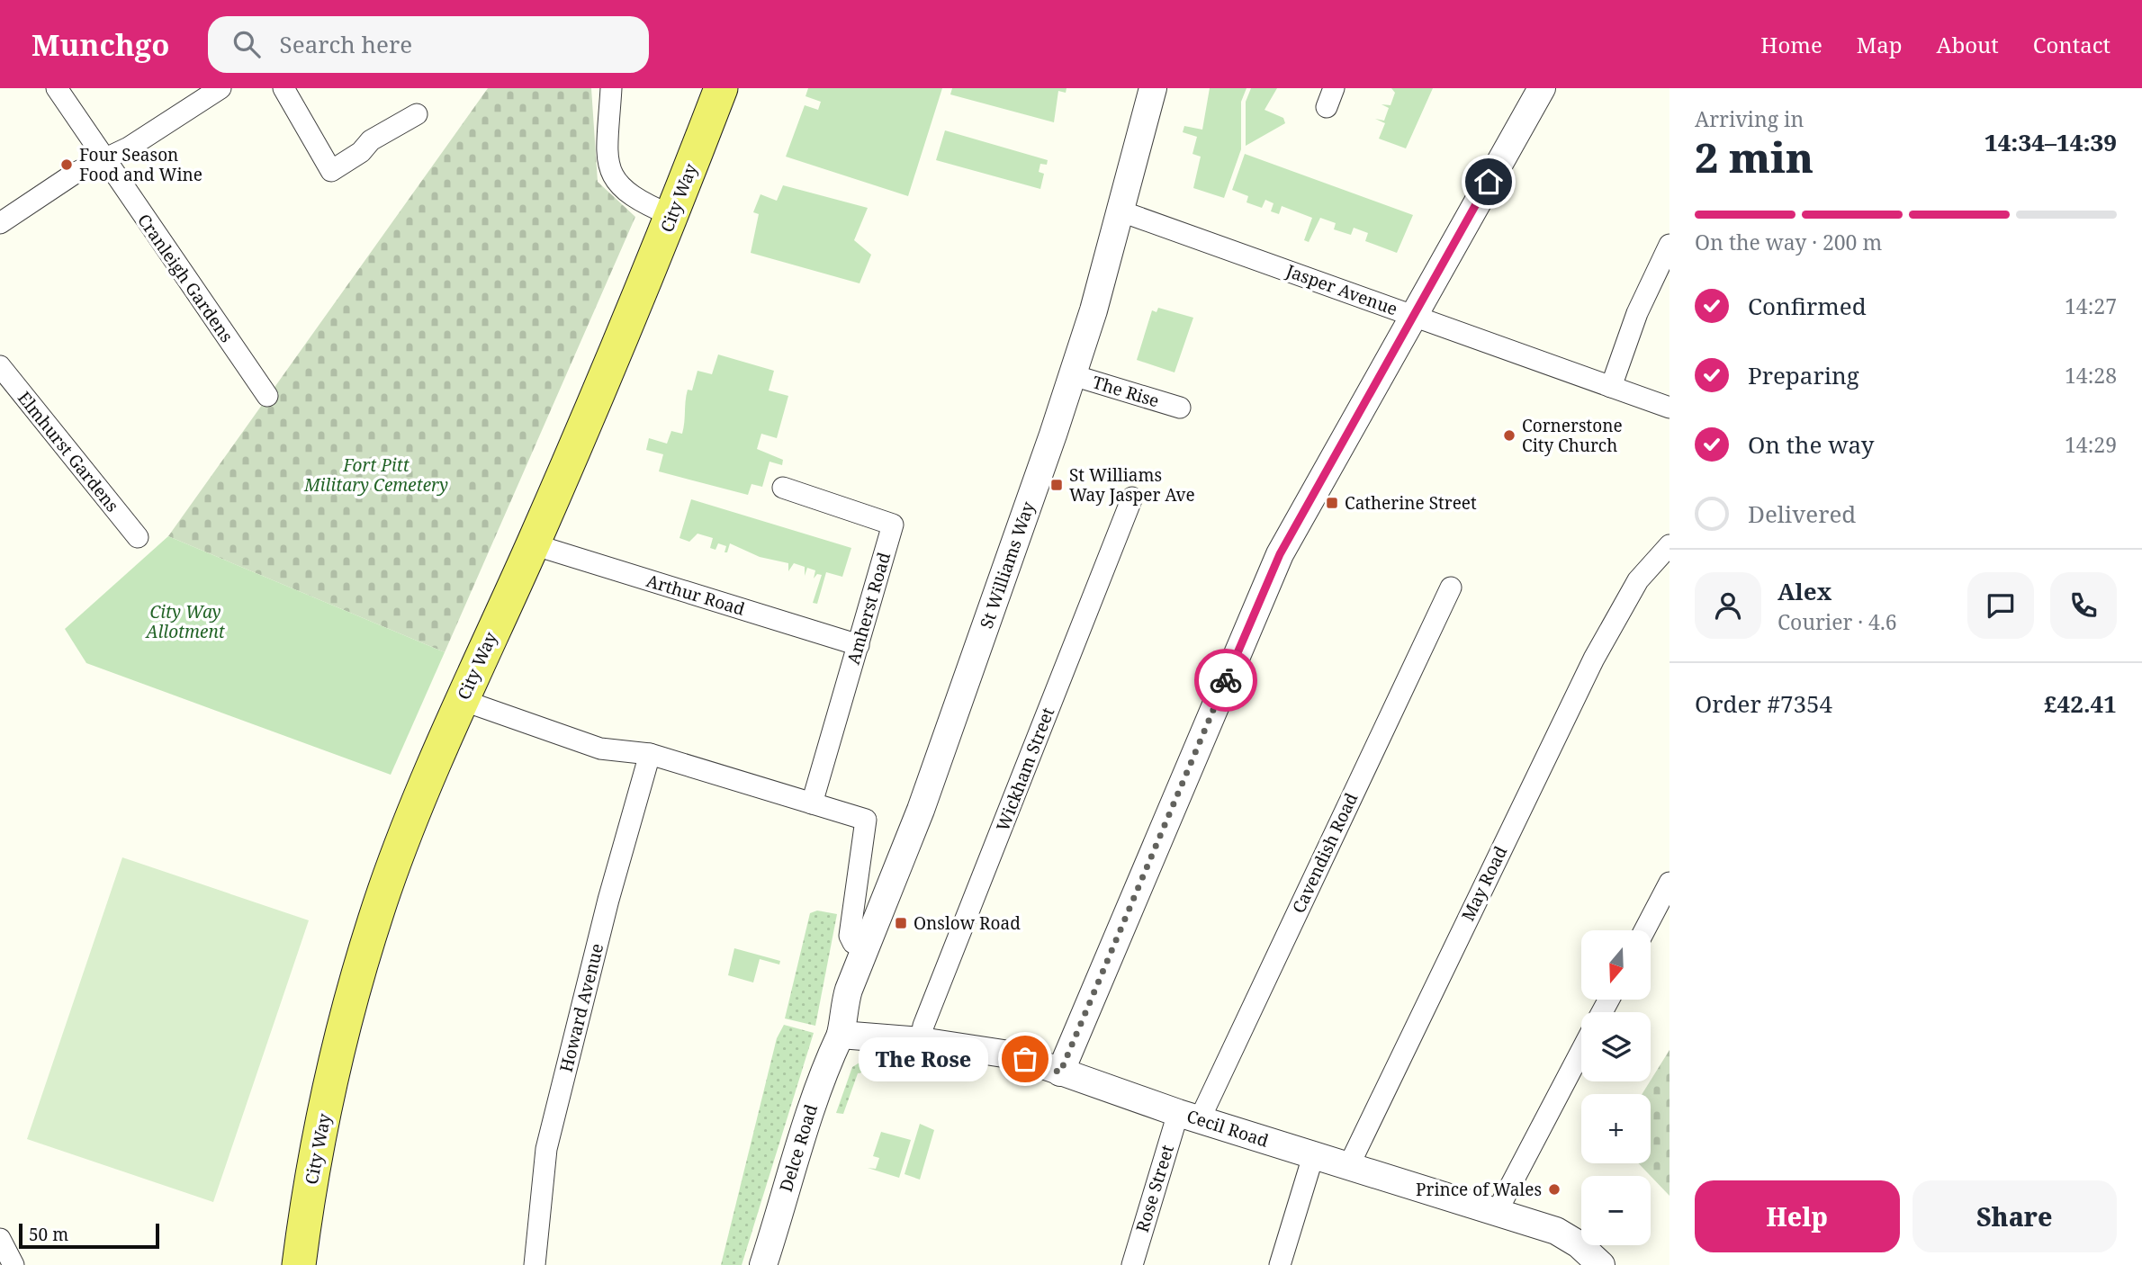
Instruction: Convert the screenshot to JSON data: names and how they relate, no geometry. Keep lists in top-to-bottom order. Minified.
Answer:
{"streets":{"main road":["City Way"],"street":["Cranleigh Gardens","Jasper Avenue","The Rise","Elmhurst Gardens","St Williams Way","Arthur Road","Amherst Road","Wickham Street","Cavendish Road","May Road","Howard Avenue","Cecil Road","Delce Road","Rose Street"]},"crossings":[["City Way","Arthur Road"],["Jasper Avenue","St Williams Way"],["The Rise","St Williams Way"],["St Williams Way","Cecil Road"],["St Williams Way","Delce Road"],["Arthur Road","Amherst Road"],["Wickham Street","Cecil Road"],["Cavendish Road","Cecil Road"],["Cavendish Road","Rose Street"],["May Road","Cecil Road"],["Cecil Road","Delce Road"],["Cecil Road","Rose Street"]],"parks":["Fort Pitt Military Cemetery","City Way Allotment"],"places":{"other":["Four Season Food and Wine","Cornerstone City Church","The Rose","Prince of Wales"],"transit":["St Williams Way Jasper Ave","Catherine Street","Onslow Road"]},"scale_bar":"50 m","north":"bottom","page":{"header":"Munchgo","search":"Search here","nav":["Home","Map","About","Contact"],"heading":["2 min","Arriving in","14:34–14:39"],"panel":["Alex","Courier · 4.6","Order #7354","£42.41"],"bar":"On the way · 200 m","list":[["Confirmed","14:27"],["Preparing","14:28"],["On the way","14:29"],"Delivered"],"map_buttons":["+","−"],"bubble":"The Rose","buttons":["Help","Share"],"scale":"50 m"}}
